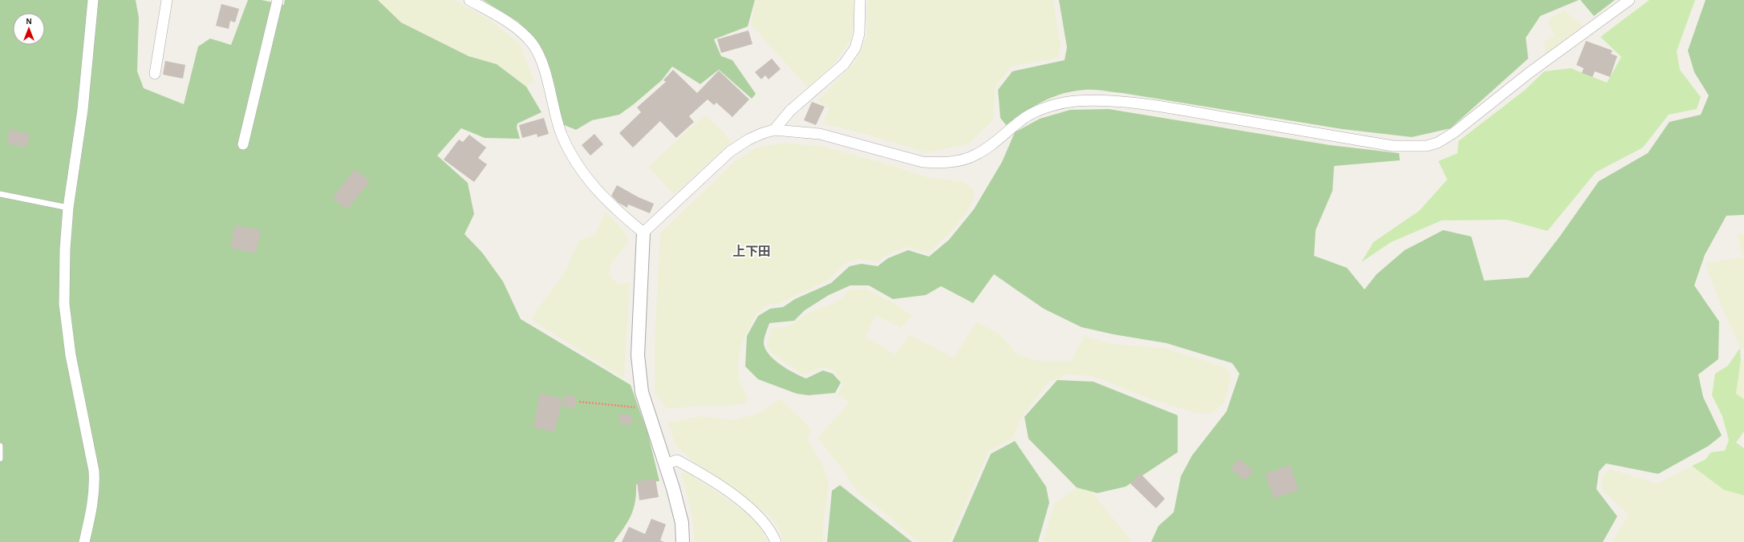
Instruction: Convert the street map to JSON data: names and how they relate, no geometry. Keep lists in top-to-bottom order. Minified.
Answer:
{"districts":["上下田"],"north":"top"}
